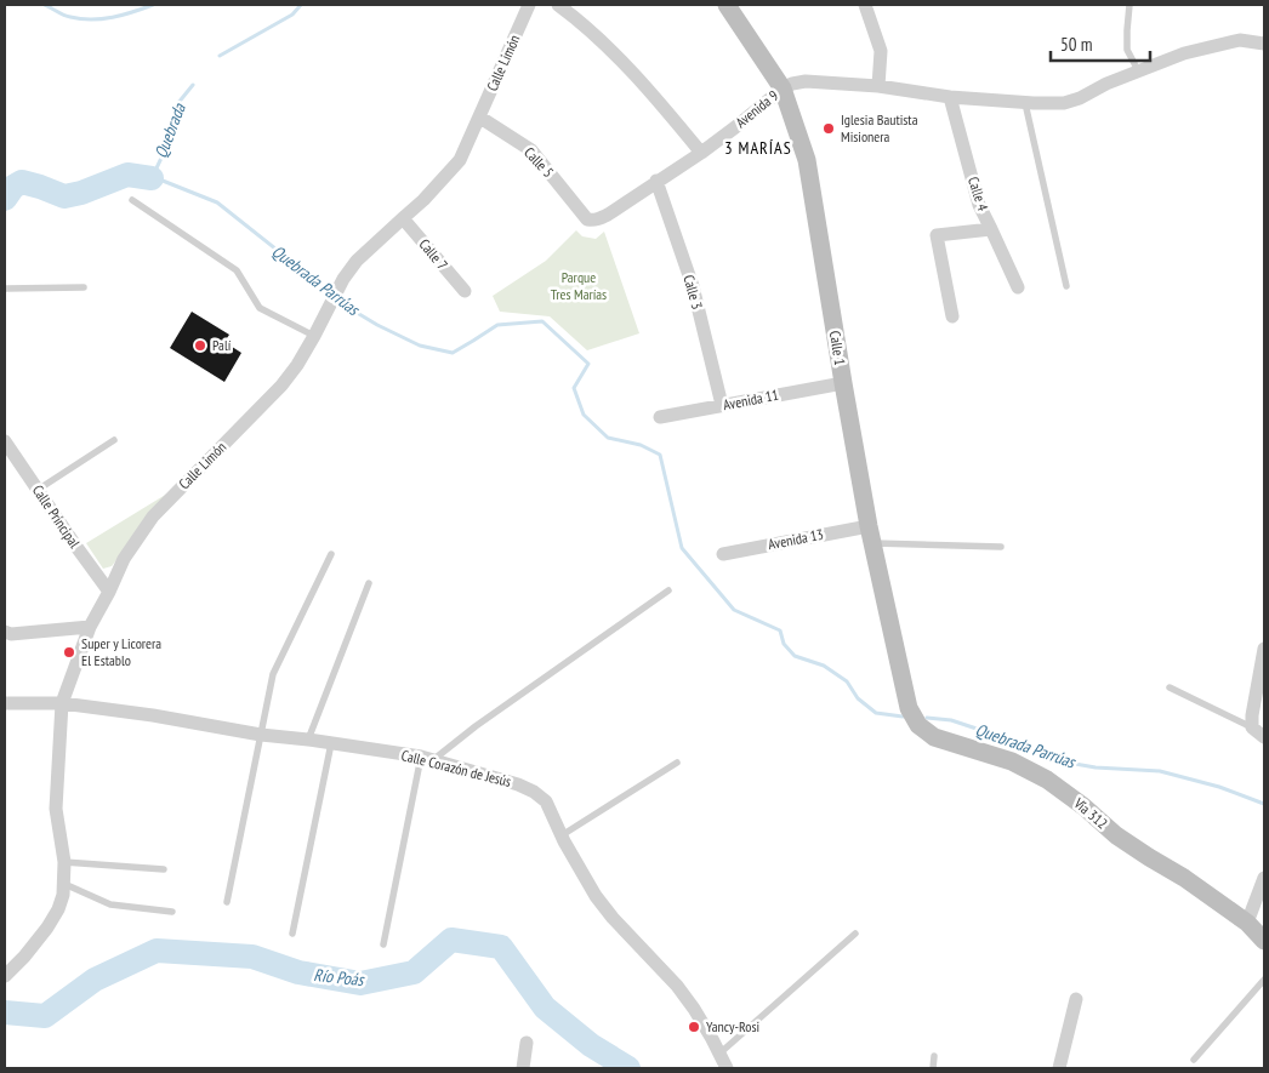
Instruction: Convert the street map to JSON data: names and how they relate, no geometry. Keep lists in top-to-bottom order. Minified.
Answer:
{"streets":{"street":["Calle Limón","Avenida 9","Calle 5","Calle 4","Calle 7","Calle 3","Calle 1","Avenida 11","Calle Principal","Avenida 13","Calle Corazón de Jesús","Vía 312"]},"crossings":[["Calle Limón","Calle 5"],["Calle Limón","Calle 7"],["Calle Limón","Calle Principal"],["Calle Limón","Calle Corazón de Jesús"],["Avenida 9","Calle 5"],["Avenida 9","Calle 4"],["Avenida 9","Calle 3"],["Avenida 9","Calle 1"],["Calle 3","Avenida 11"],["Calle 1","Avenida 11"],["Calle 1","Avenida 13"],["Calle 1","Vía 312"]],"districts":["3 MARÍAS"],"water":["Quebrada","Quebrada Parrúas","Río Poás"],"parks":["Parque Tres Marías"],"places":["Iglesia Bautista Misionera","Palí","Super y Licorera El Establo","Yancy-Rosi"],"scale_bar":"50 m"}
